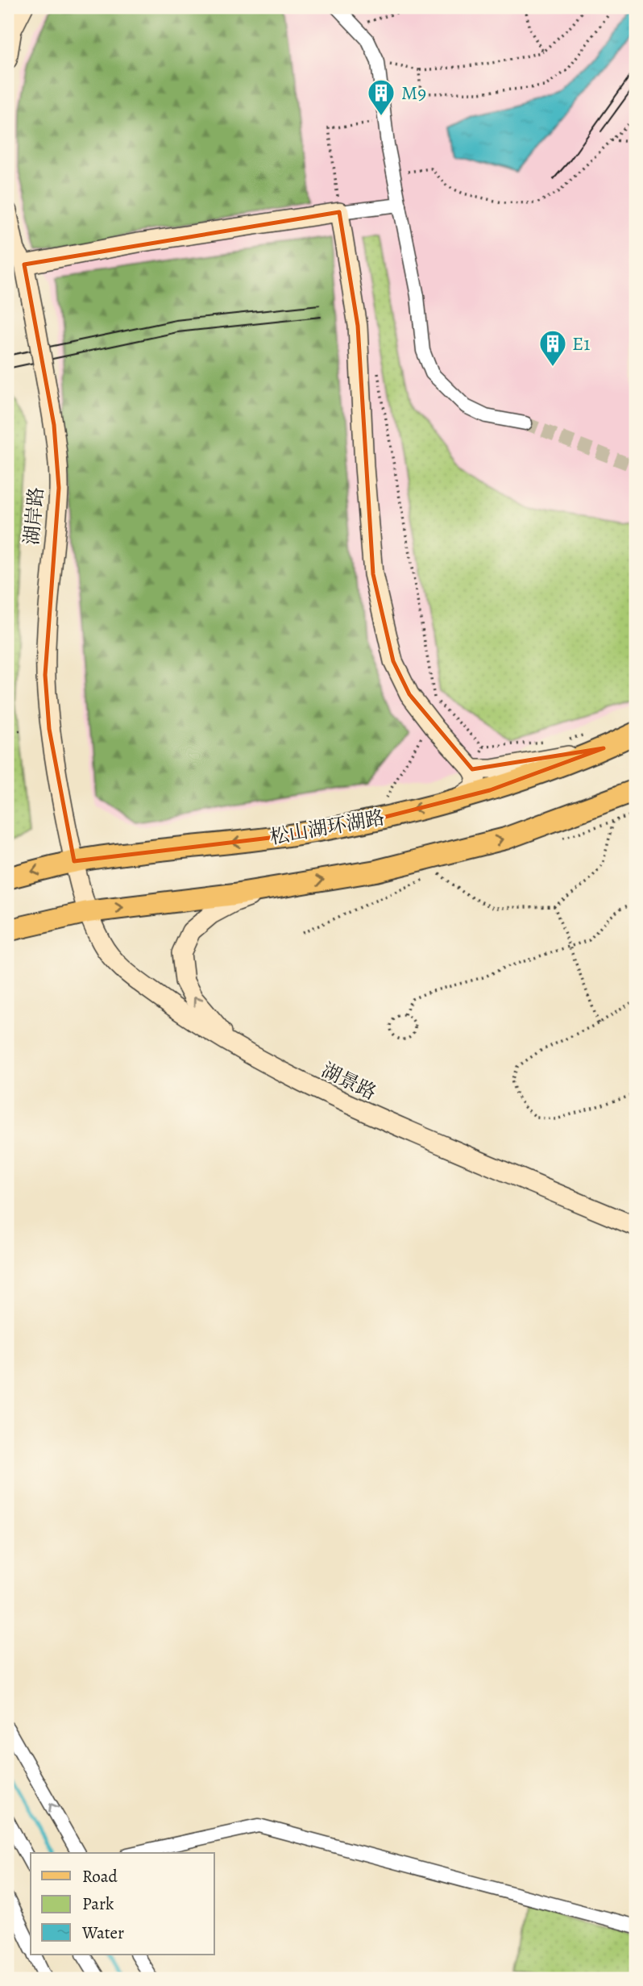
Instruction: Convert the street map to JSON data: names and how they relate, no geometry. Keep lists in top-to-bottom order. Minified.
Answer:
{"streets":{"main road":["松山湖环湖路"],"street":["湖岸路","湖景路"]},"crossings":[["湖岸路","松山湖环湖路"],["湖岸路","湖景路"]],"places":{"building":["M9","E1"]},"legend":["Road","Park","Water"]}
